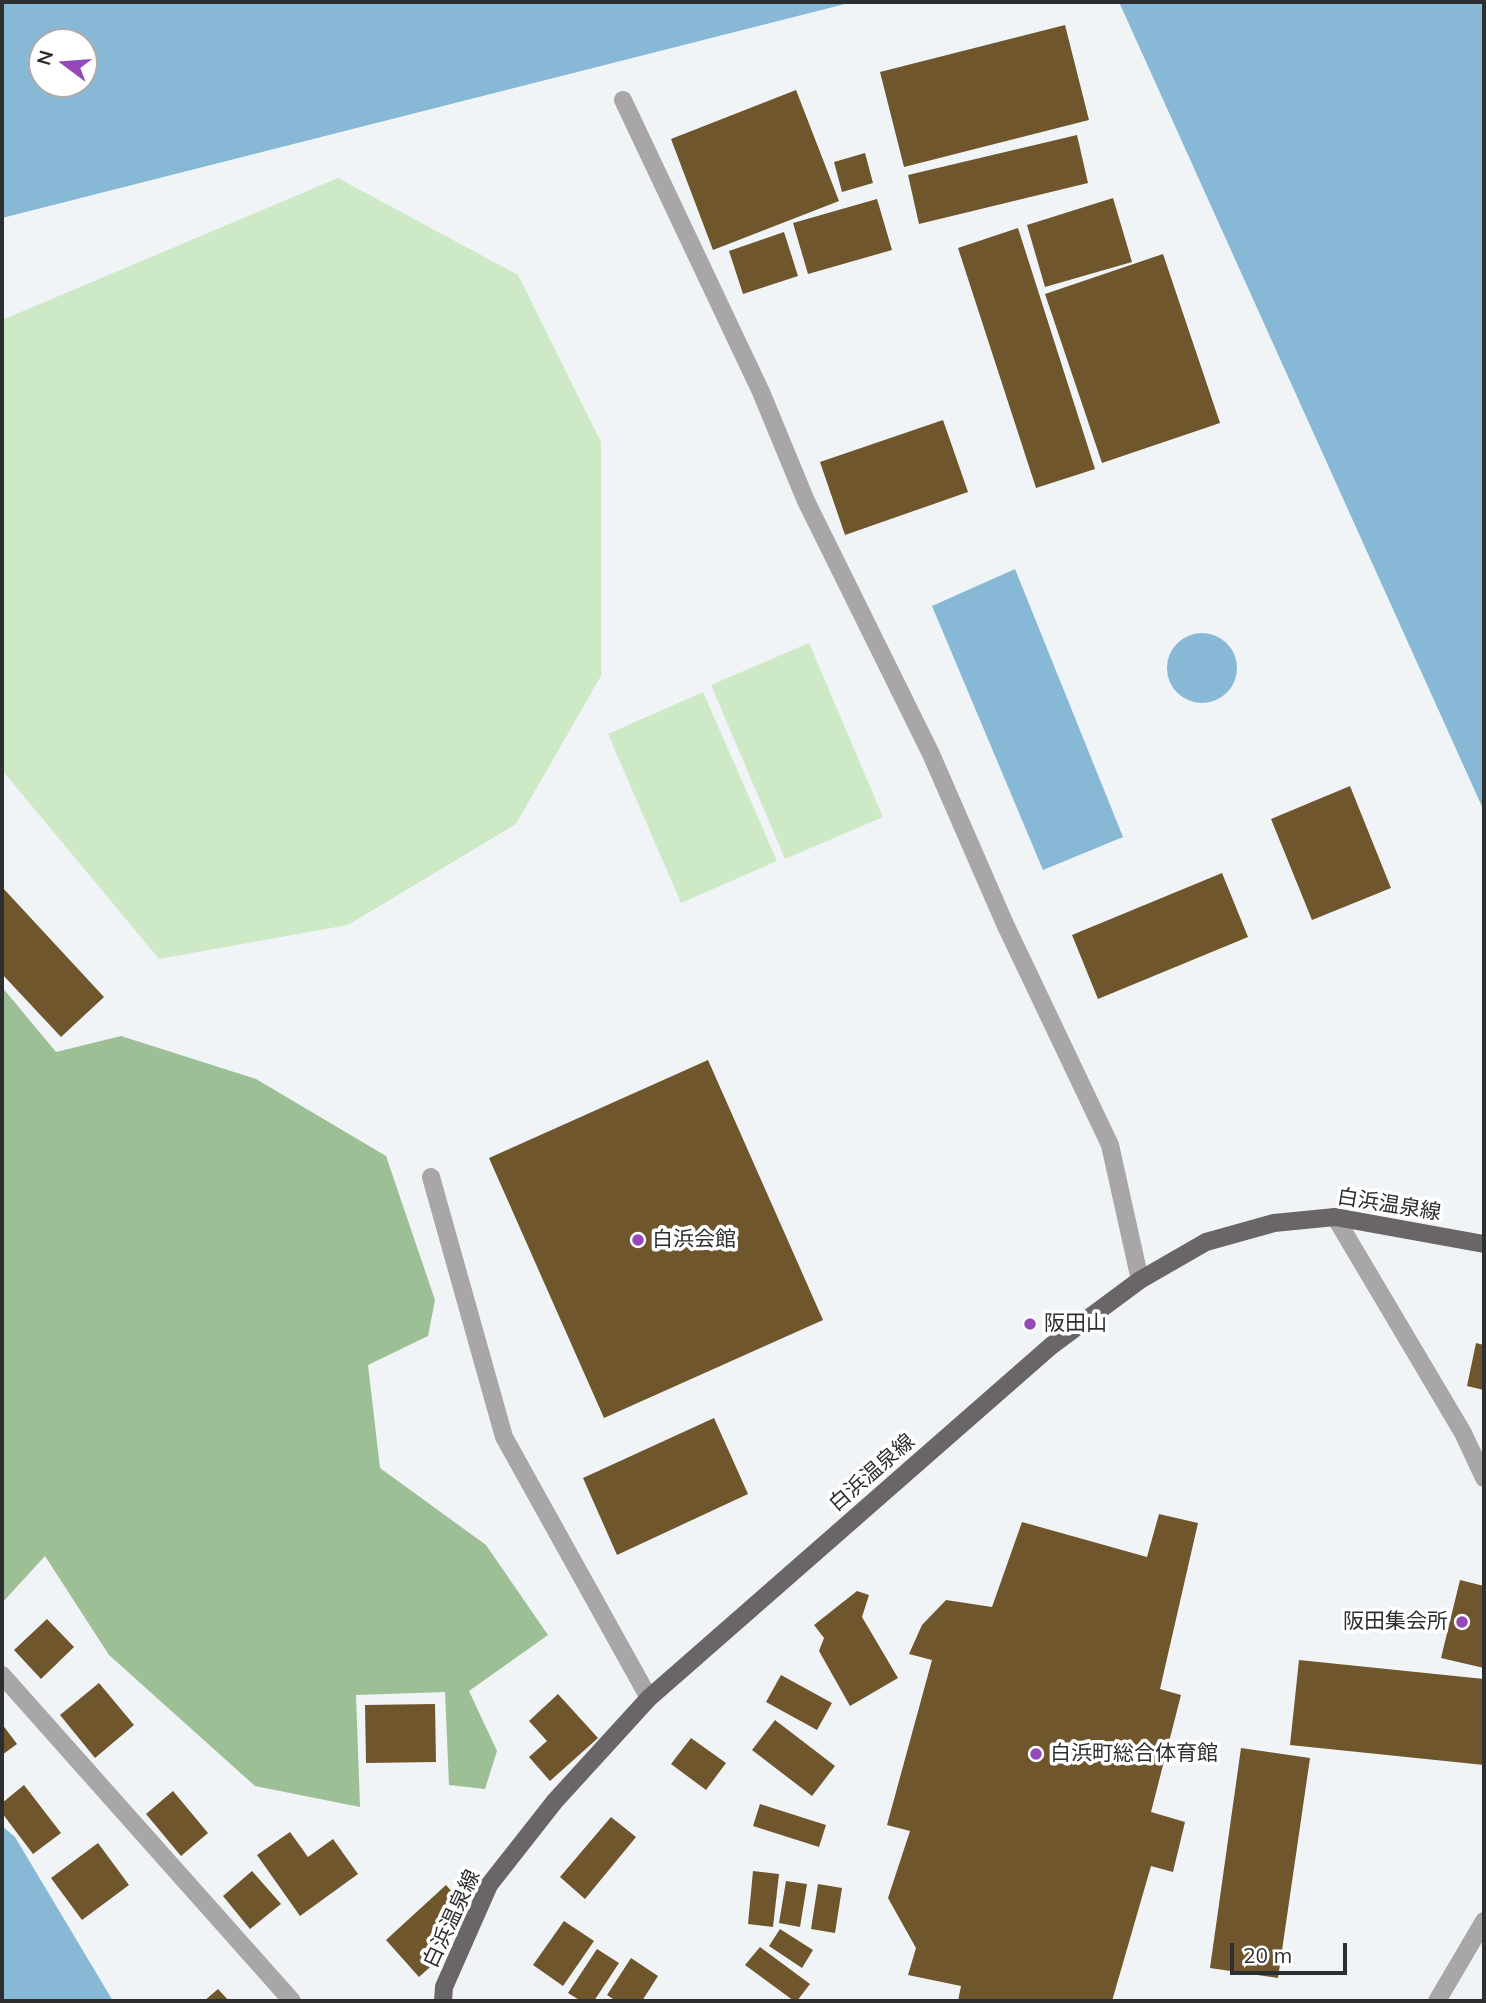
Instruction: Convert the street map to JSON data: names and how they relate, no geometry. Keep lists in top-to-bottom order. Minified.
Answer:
{"streets":{"main road":["白浜温泉線"]},"places":["白浜会館","阪田山","阪田集会所","白浜町総合体育館"],"scale_bar":"20 m","north":"left"}
